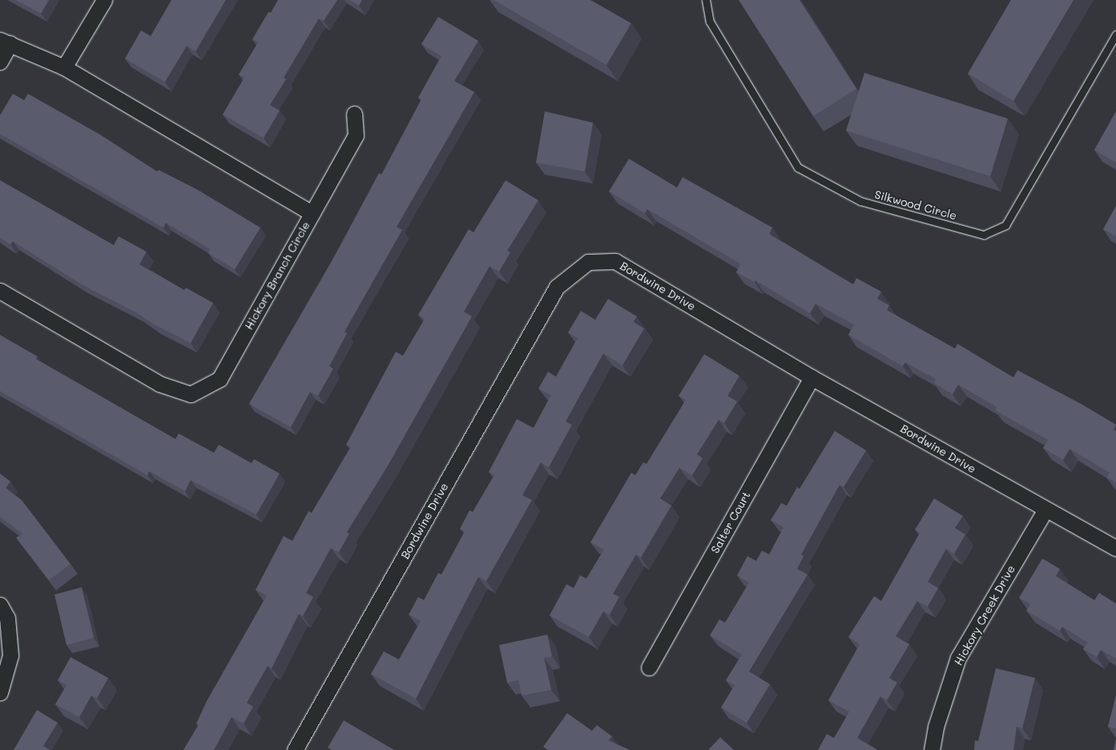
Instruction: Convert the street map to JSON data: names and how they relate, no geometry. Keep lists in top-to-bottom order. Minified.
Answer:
{"streets":{"street":["Hickory Branch Circle","Bordwine Drive","Salter Court","Hickory Creek Drive"],"lane":["Silkwood Circle"]},"crossings":[["Bordwine Drive","Salter Court"],["Bordwine Drive","Hickory Creek Drive"]]}
